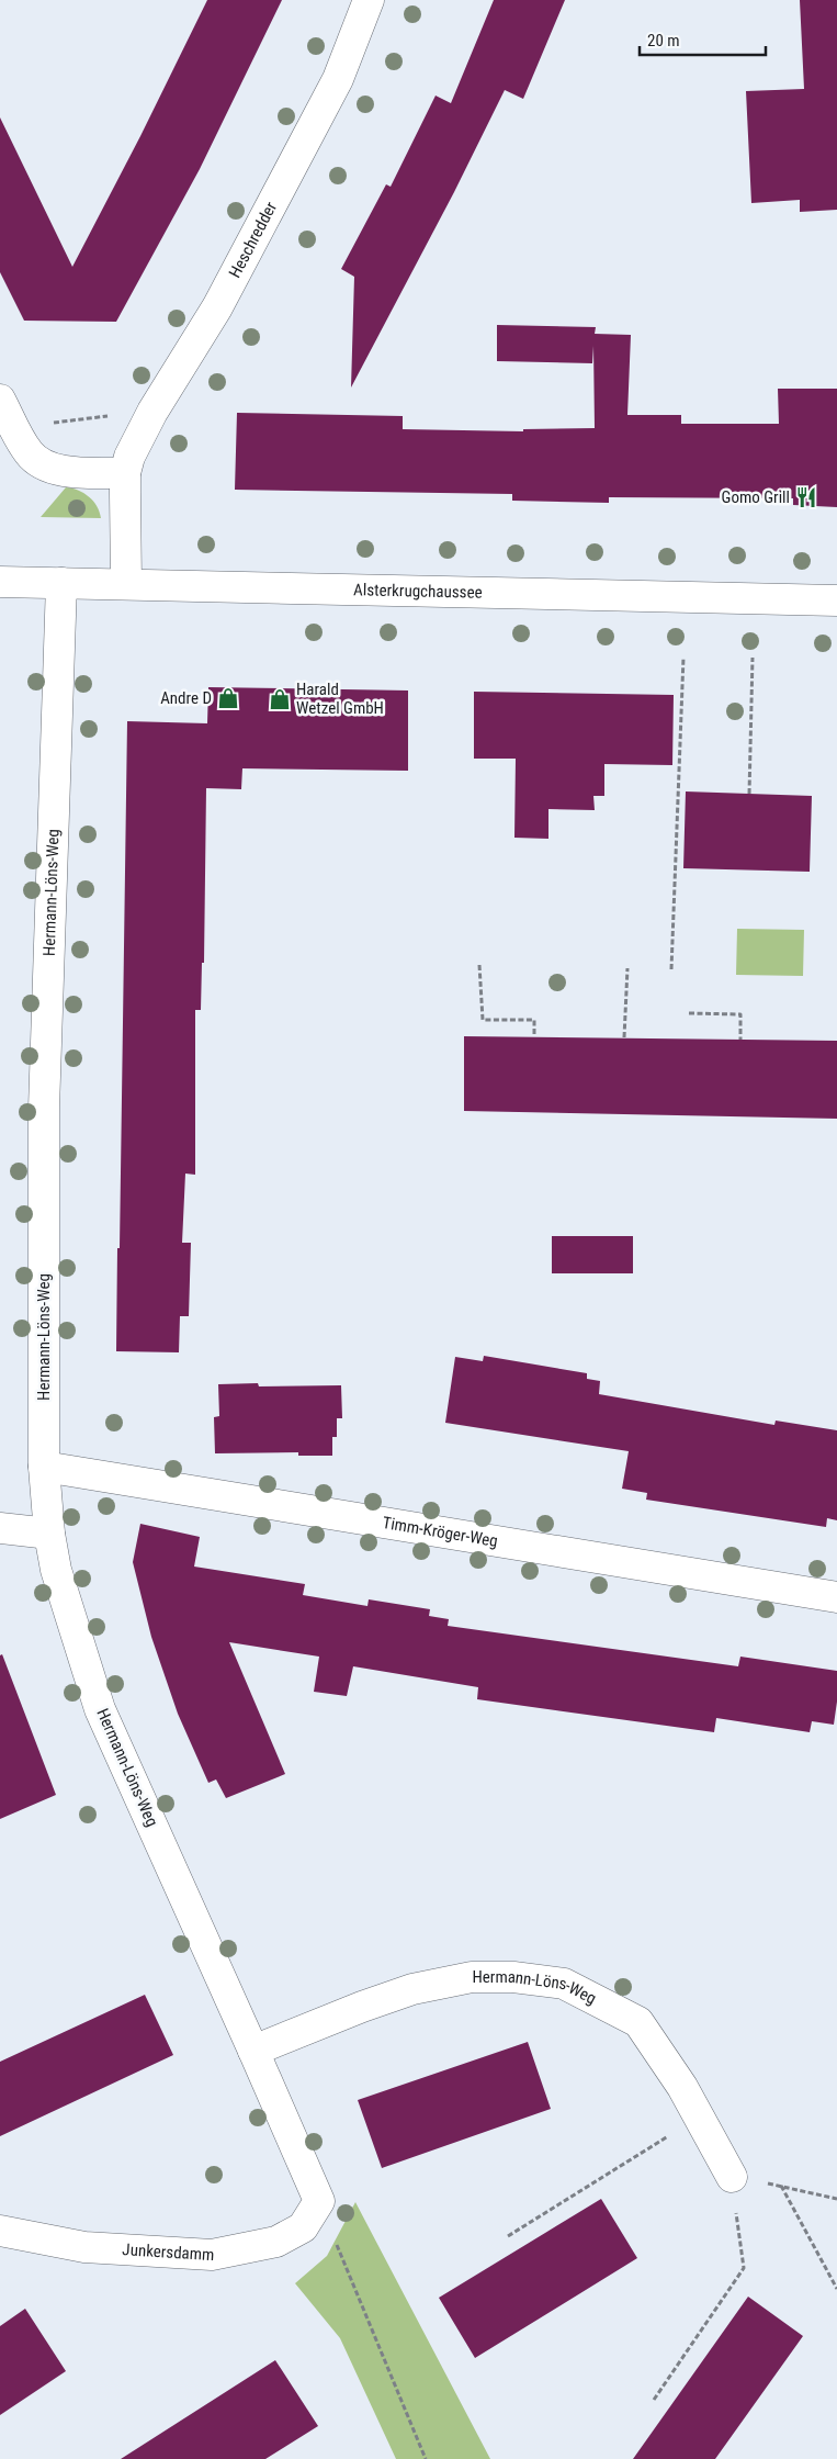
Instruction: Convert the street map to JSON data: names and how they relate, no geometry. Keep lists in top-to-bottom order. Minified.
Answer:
{"streets":{"street":["Heschredder","Alsterkrugchaussee","Hermann-Löns-Weg","Timm-Kröger-Weg","Junkersdamm"]},"crossings":[["Alsterkrugchaussee","Hermann-Löns-Weg"],["Hermann-Löns-Weg","Timm-Kröger-Weg"],["Hermann-Löns-Weg","Junkersdamm"]],"places":{"restaurant":["Gomo Grill"],"shop":["Andre D","Harald Wetzel GmbH"]},"scale_bar":"20 m"}
